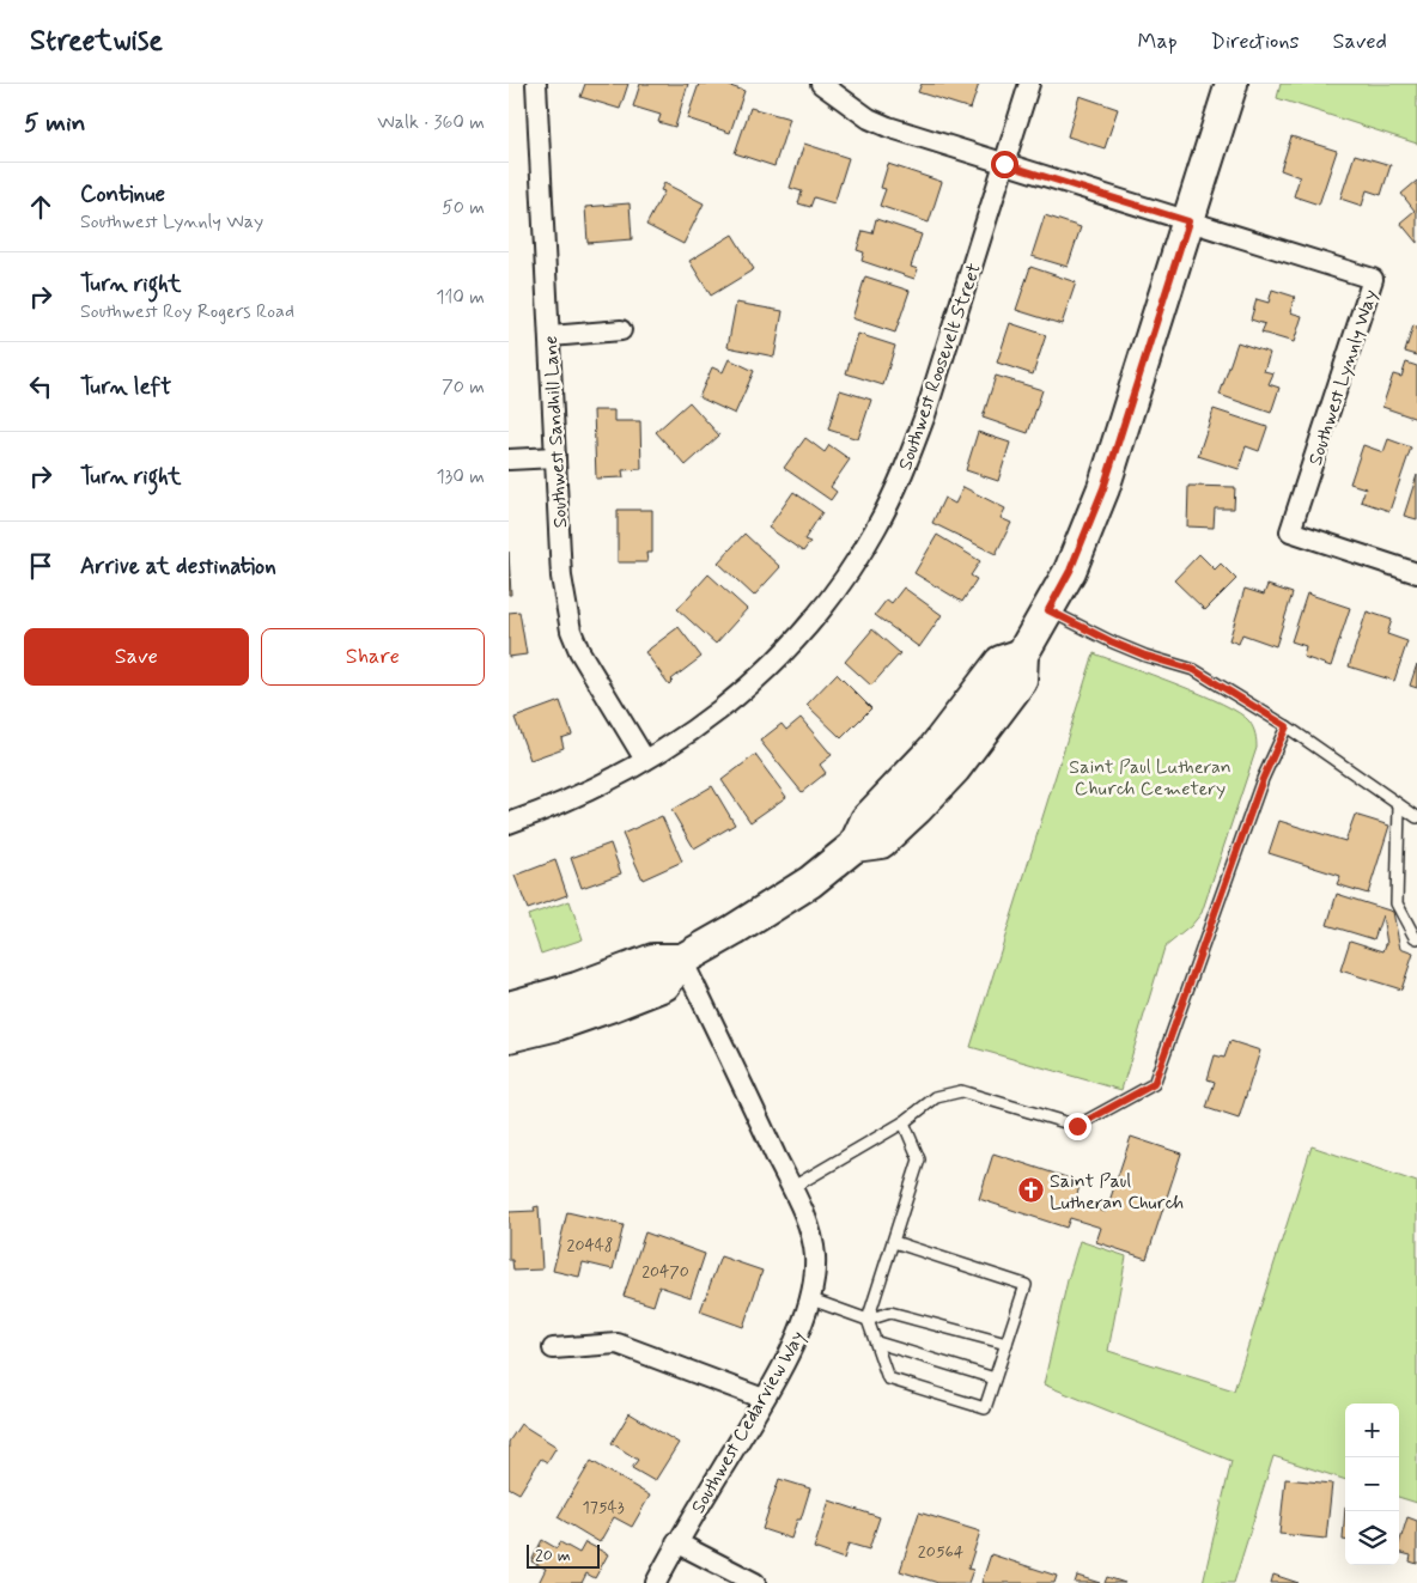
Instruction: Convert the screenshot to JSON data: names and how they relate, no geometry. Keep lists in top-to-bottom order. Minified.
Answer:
{"streets":{"street":["Southwest Roosevelt Street","Southwest Lynnly Way","Southwest Sandhill Lane","Southwest Cedarview Way"]},"crossings":[["Southwest Roosevelt Street","Southwest Lynnly Way"],["Southwest Roosevelt Street","Southwest Sandhill Lane"]],"parks":["Saint Paul Lutheran Church Cemetery"],"places":{"church":["Saint Paul Lutheran Church"]},"house_numbers":["20448","20470","17543","20564"],"scale_bar":"20 m","page":{"header":"Streetwise","nav":["Map","Directions","Saved"],"heading":["5 min","Walk · 360 m"],"list":[["Continue","Southwest Lynnly Way","50 m"],["Turn right","Southwest Roy Rogers Road","110 m"],["Turn left","70 m"],["Turn right","130 m"],"Arrive at destination"],"buttons":["Save","Share"],"map_buttons":["+","−"],"scale":"20 m"}}
